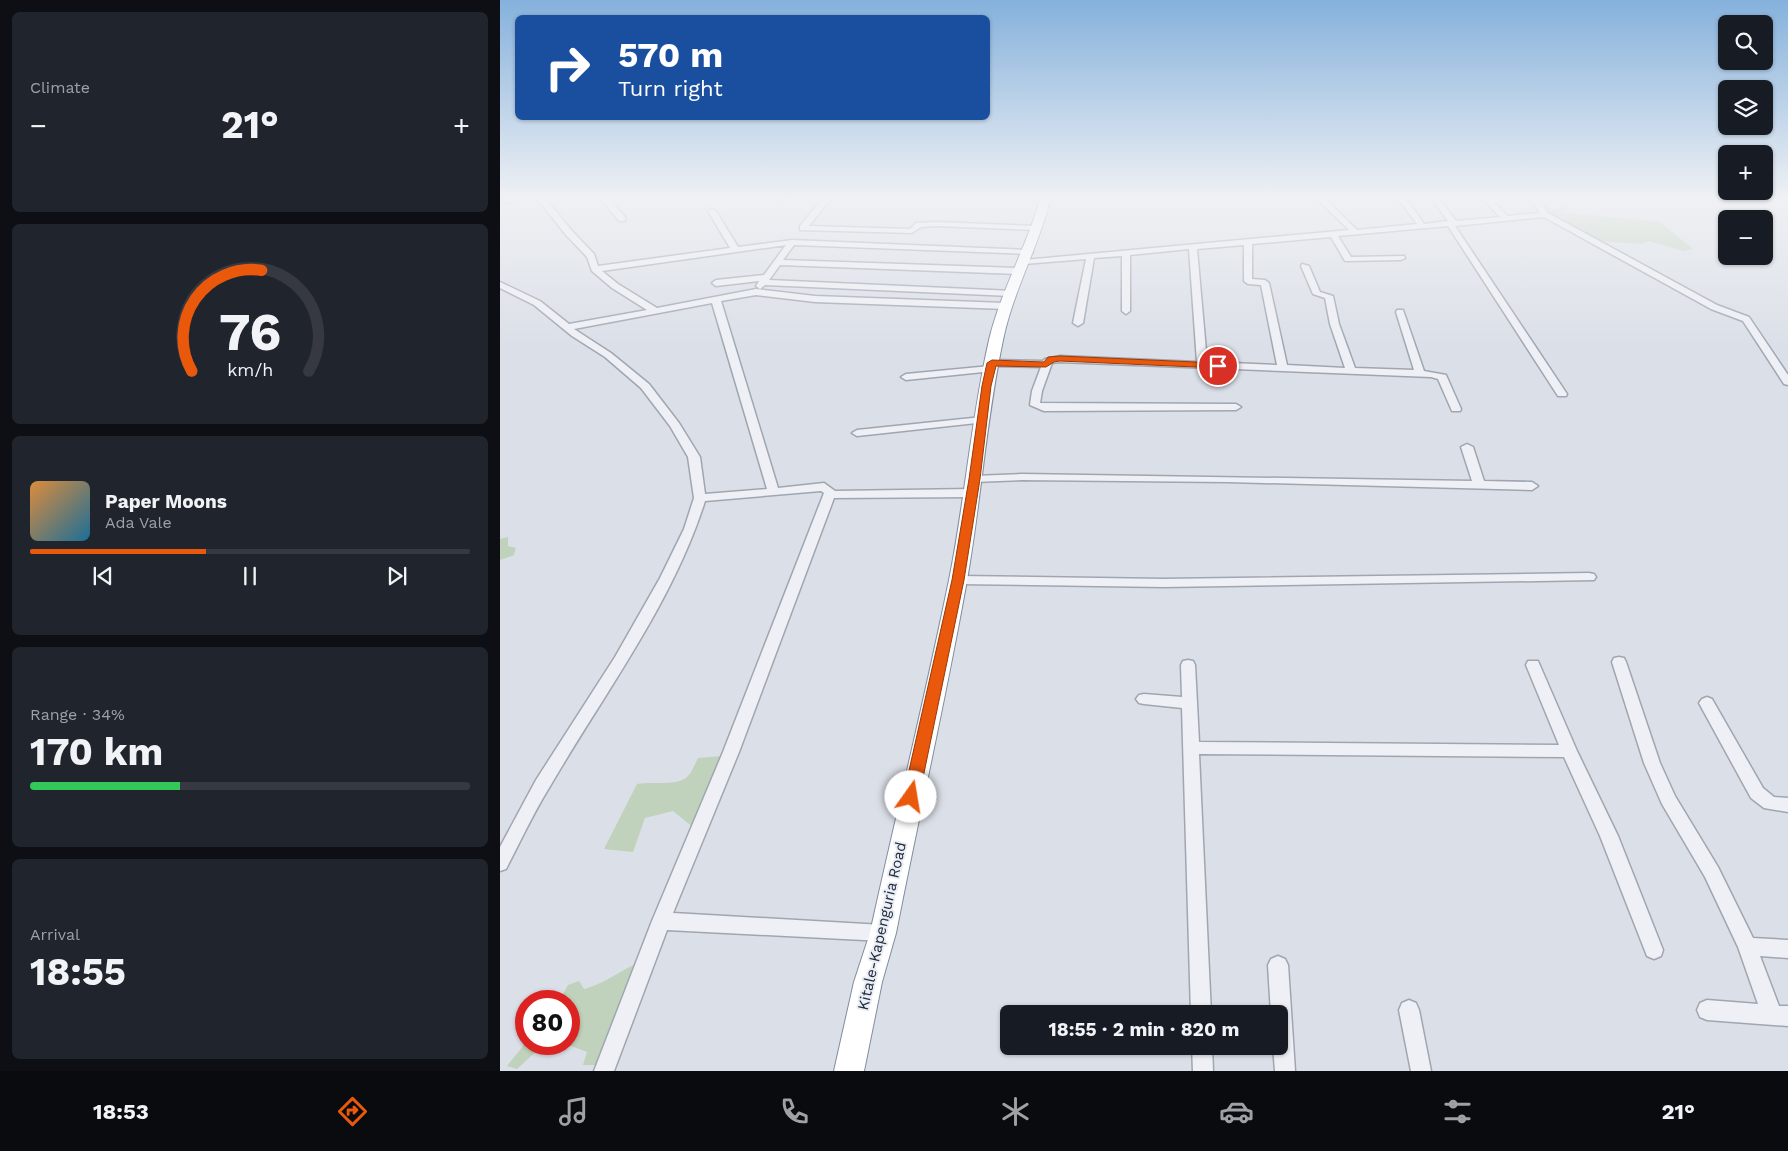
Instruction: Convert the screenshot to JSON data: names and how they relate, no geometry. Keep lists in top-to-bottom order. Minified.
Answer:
{"streets":{"highway":["Kitale-Kapenguria Road"]},"page":{"tile":["Climate",["Range · 34%","170 km"],["Arrival","18:55"]],"map_buttons":["+","−"],"turn":["570 m","Turn right"],"heat":["−","21°","+"],"song":["Paper Moons","Ada Vale"],"limit":"80","trip":"18:55 · 2 min · 820 m","tabs":["18:53","21°"],"gauge":["76","km/h"]}}
